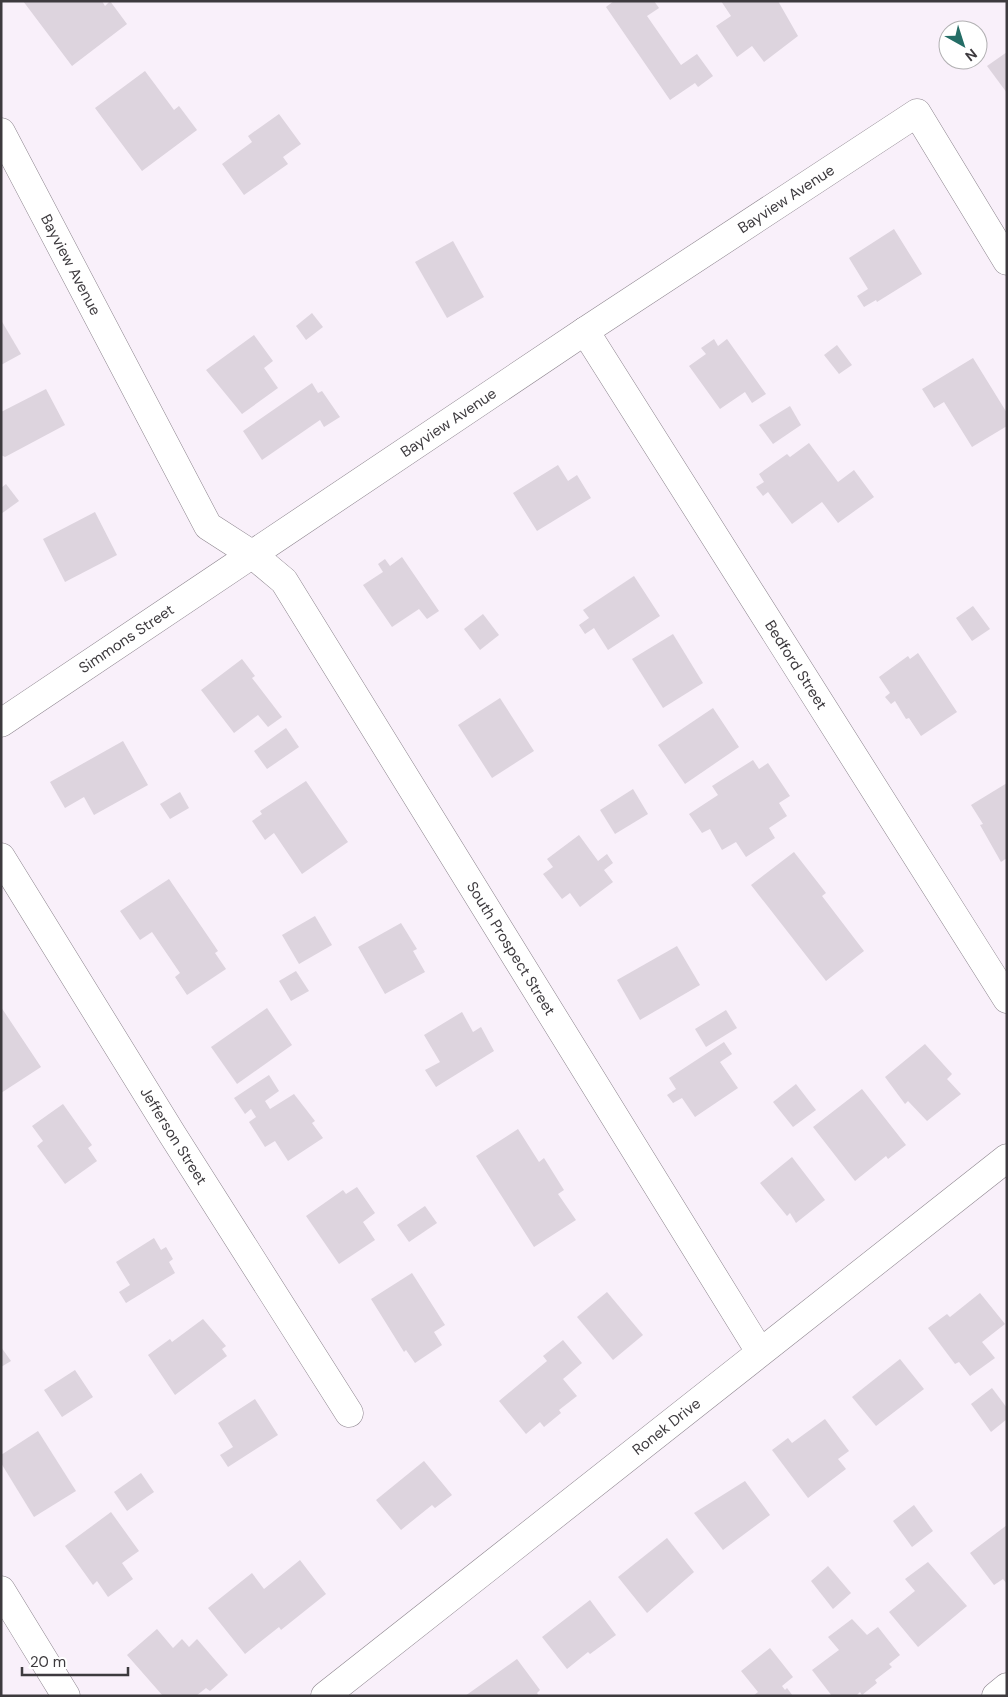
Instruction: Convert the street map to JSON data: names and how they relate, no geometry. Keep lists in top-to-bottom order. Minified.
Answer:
{"streets":{"street":["Bayview Avenue","Simmons Street","Bedford Street","South Prospect Street","Jefferson Street","Ronek Drive"]},"crossings":[["Bayview Avenue","Simmons Street"],["Bayview Avenue","Bedford Street"],["Bayview Avenue","South Prospect Street"],["Simmons Street","South Prospect Street"],["South Prospect Street","Ronek Drive"]],"scale_bar":"20 m","north":"bottom right"}
